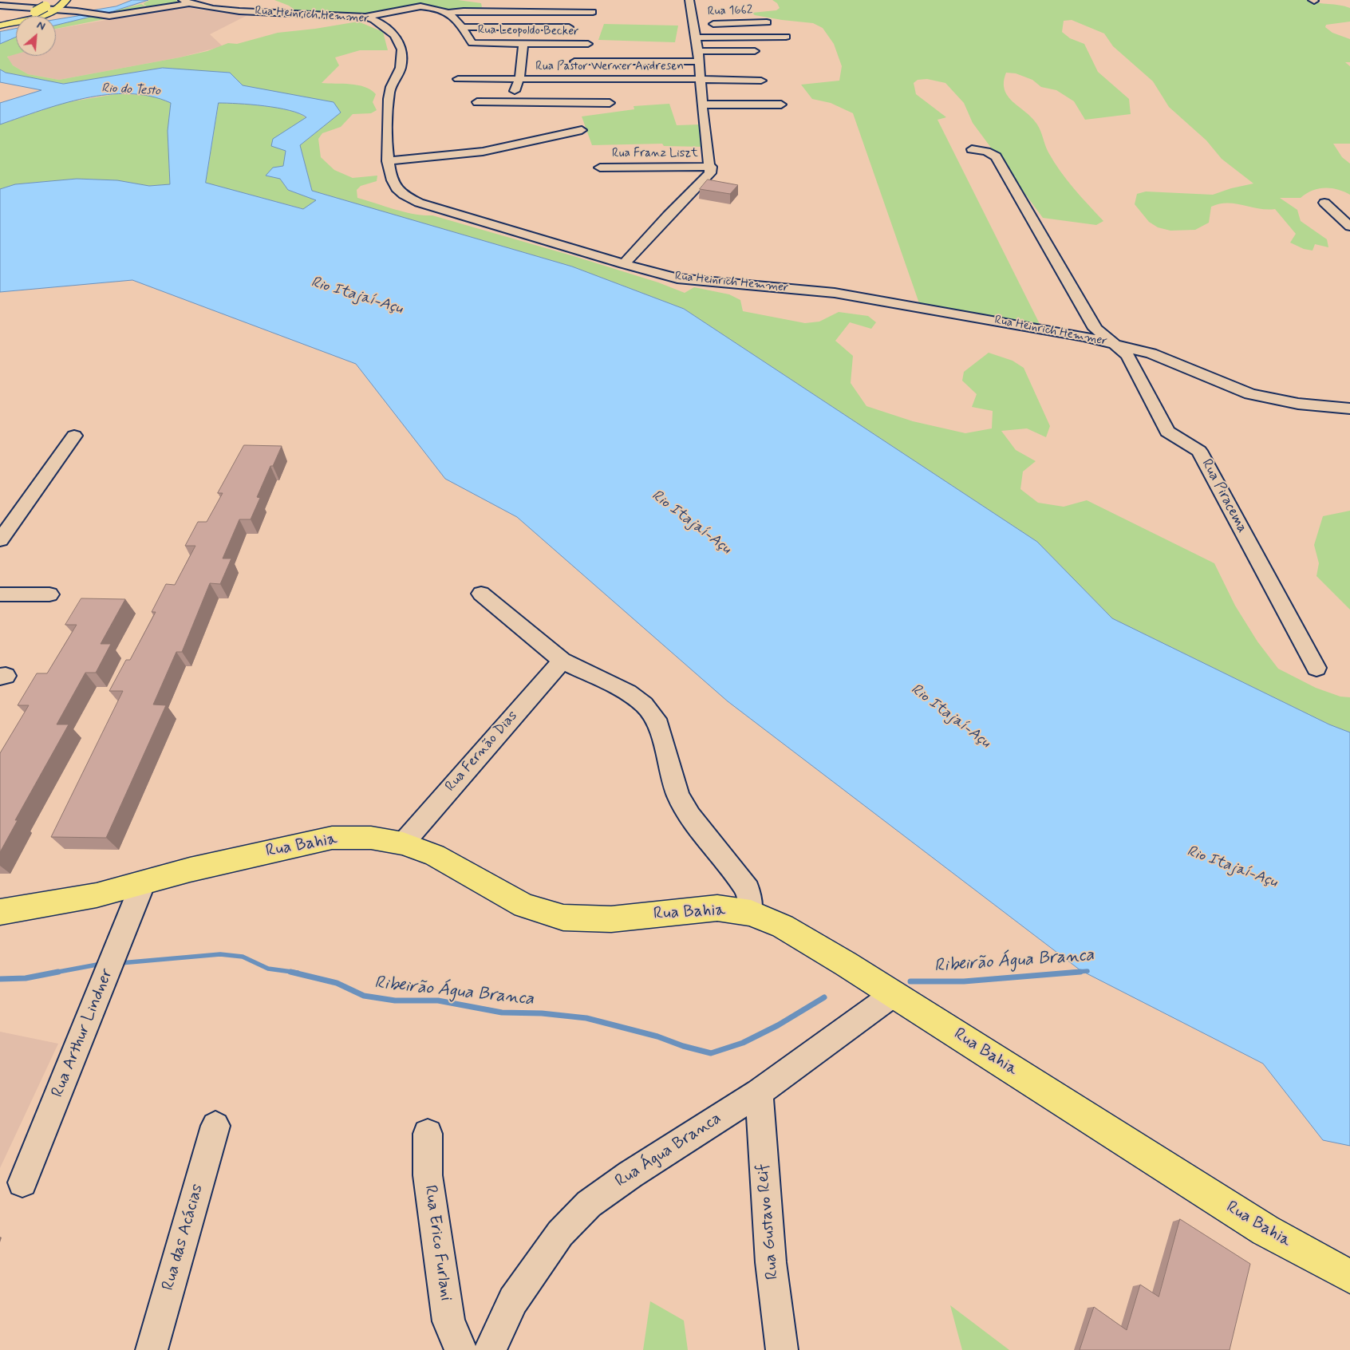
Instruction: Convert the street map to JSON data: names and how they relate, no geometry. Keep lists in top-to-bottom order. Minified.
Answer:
{"streets":{"main road":["Rua Bahia"],"street":["Rua 1662","Rua Heinrich Hemmer","Rua Leopoldo Becker","Rua Pastor Werner Andresen","Rua Franz Liszt","Rua Piracema","Rua Fernão Dias","Rua Arthur Lindner","Rua Água Branca","Rua Gustavo Reif","Rua das Acácias","Rua Erico Furlani"]},"crossings":[["Rua Heinrich Hemmer","Rua Leopoldo Becker"],["Rua Heinrich Hemmer","Rua Piracema"],["Rua Fernão Dias","Rua Bahia"],["Rua Bahia","Rua Arthur Lindner"],["Rua Bahia","Rua Água Branca"],["Rua Água Branca","Rua Gustavo Reif"]],"water":["Rio do Testo","Rio Itajaí-Açu","Ribeirão Água Branca"],"north":"top right"}
